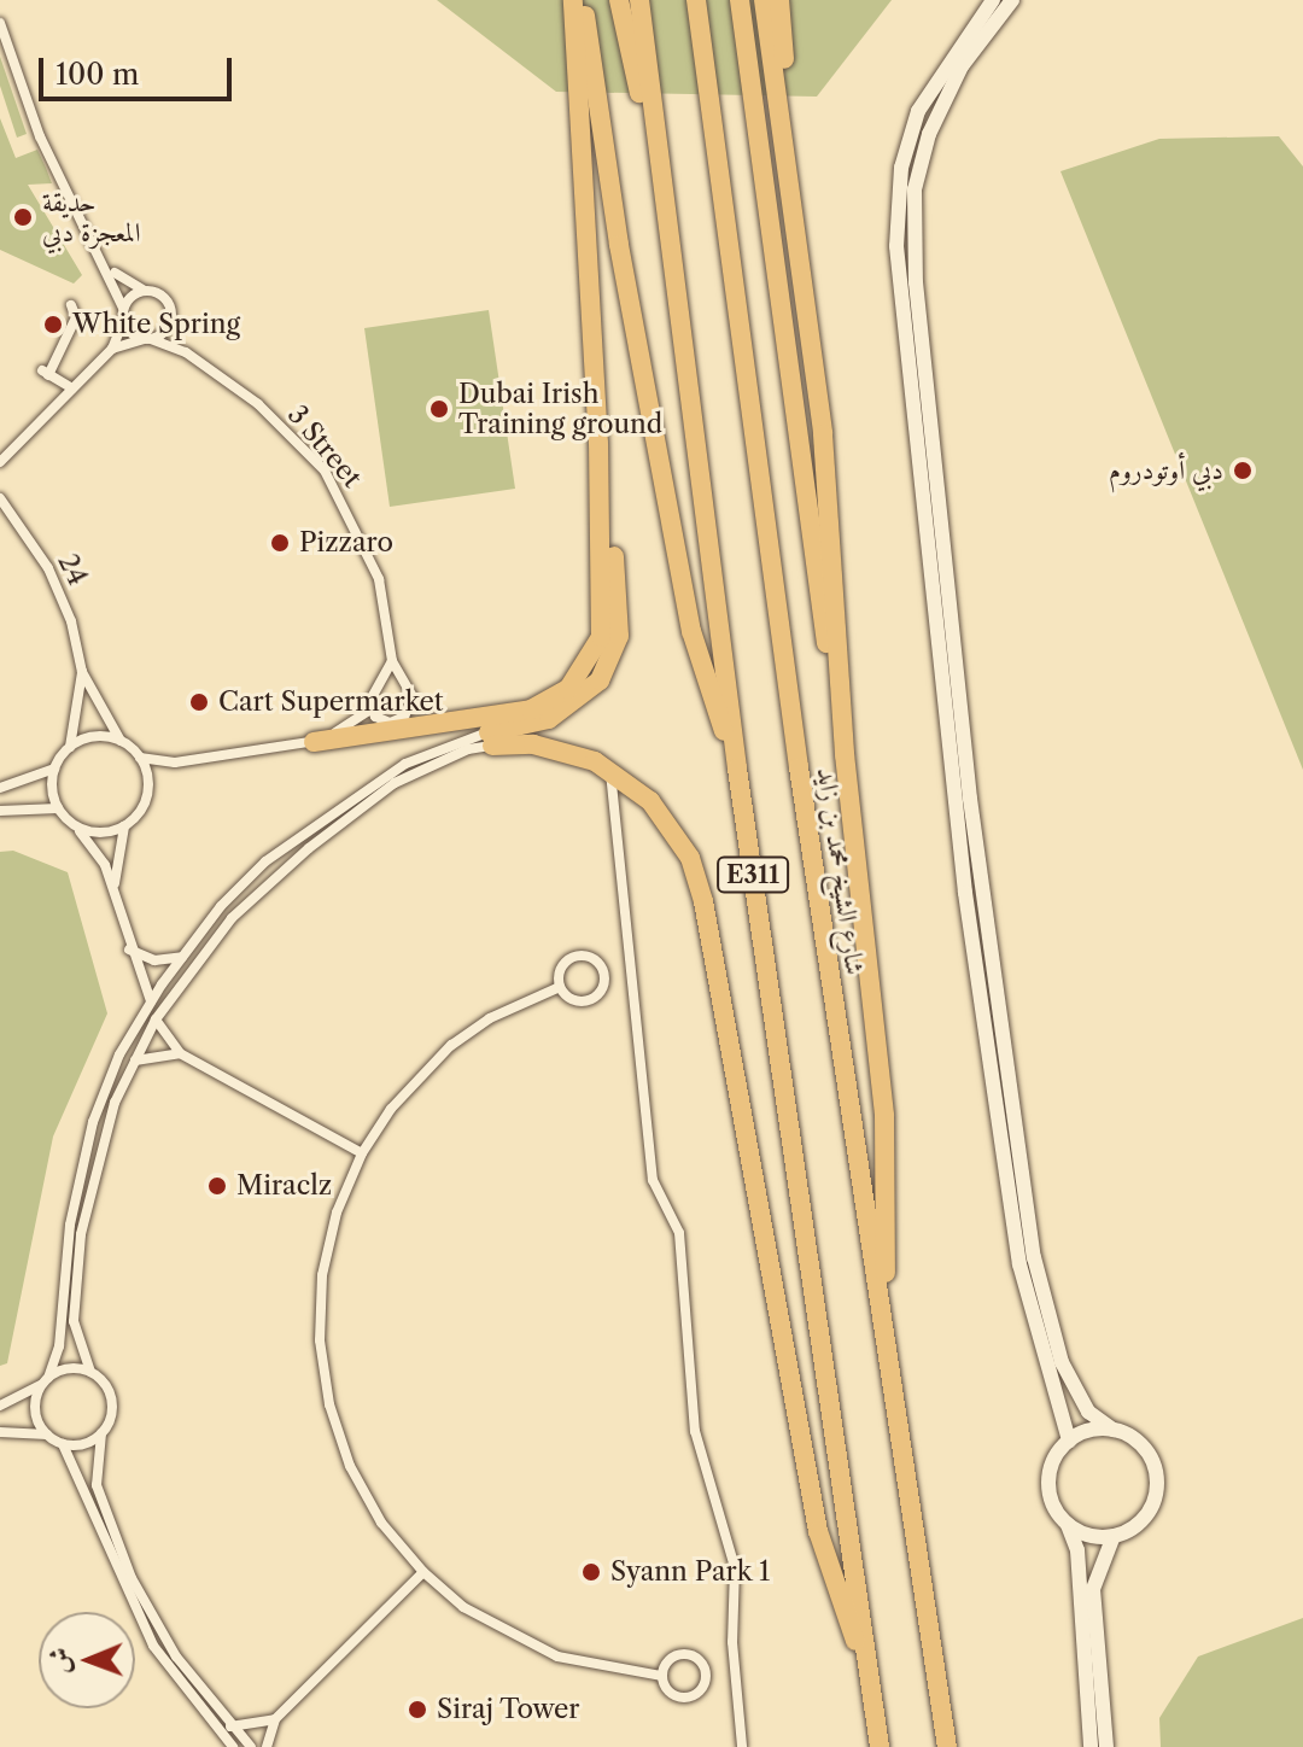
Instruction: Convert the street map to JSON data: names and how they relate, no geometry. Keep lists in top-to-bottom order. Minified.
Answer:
{"streets":{"highway":["شارع الشيخ محمد بن زايد","E311"],"street":["3 Street","24"]},"crossings":[["3 Street","24"]],"places":["حديقة المعجزة دبي","White Spring","Dubai Irish Training ground","دبي أوتودروم","Pizzaro","Cart Supermarket","Miraclz","Syann Park 1","Siraj Tower"],"scale_bar":"100 m","north":"left"}
